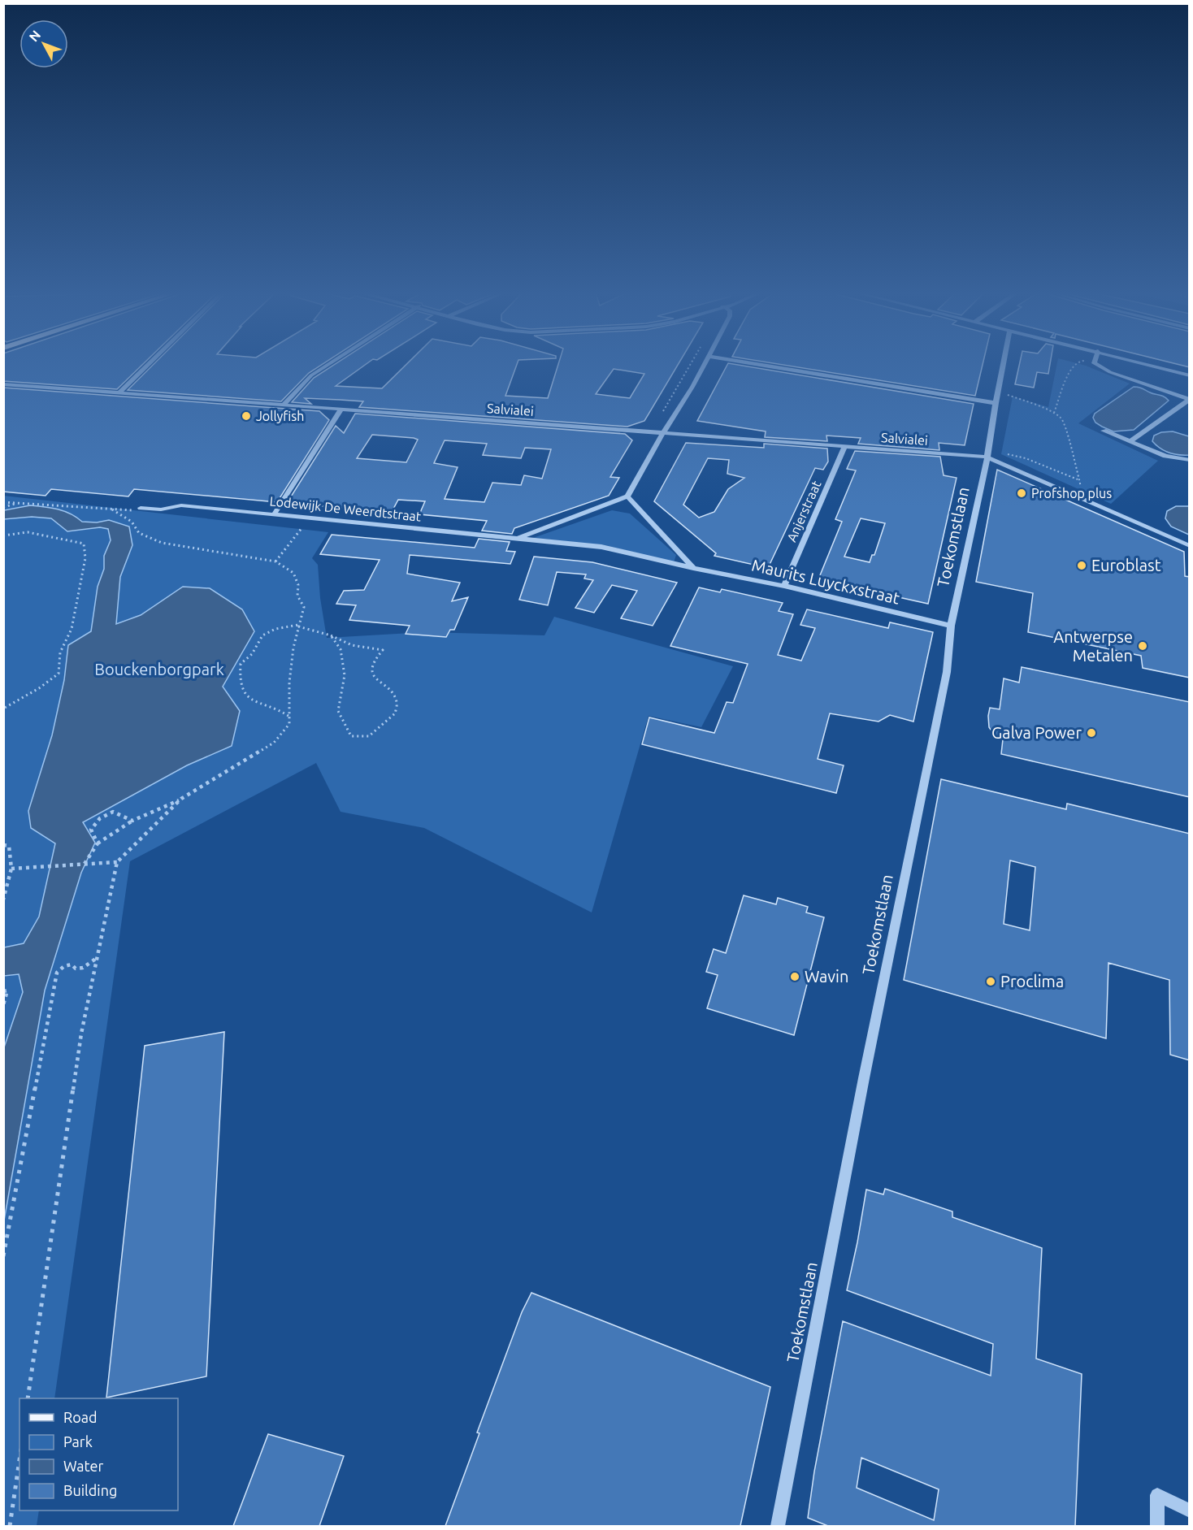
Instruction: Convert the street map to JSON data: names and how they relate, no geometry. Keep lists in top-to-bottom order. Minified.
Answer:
{"streets":{"street":["Salvialei","Lodewijk De Weerdtstraat","Anjerstraat","Toekomstlaan","Maurits Luyckxstraat"]},"crossings":[["Salvialei","Anjerstraat"],["Salvialei","Toekomstlaan"],["Lodewijk De Weerdtstraat","Maurits Luyckxstraat"],["Anjerstraat","Maurits Luyckxstraat"],["Toekomstlaan","Maurits Luyckxstraat"]],"parks":["Bouckenborgpark"],"places":["Jollyfish","Profshop plus","Euroblast","Antwerpse Metalen","Galva Power","Wavin","Proclima"],"legend":["Road","Park","Water","Building"],"north":"top left"}
